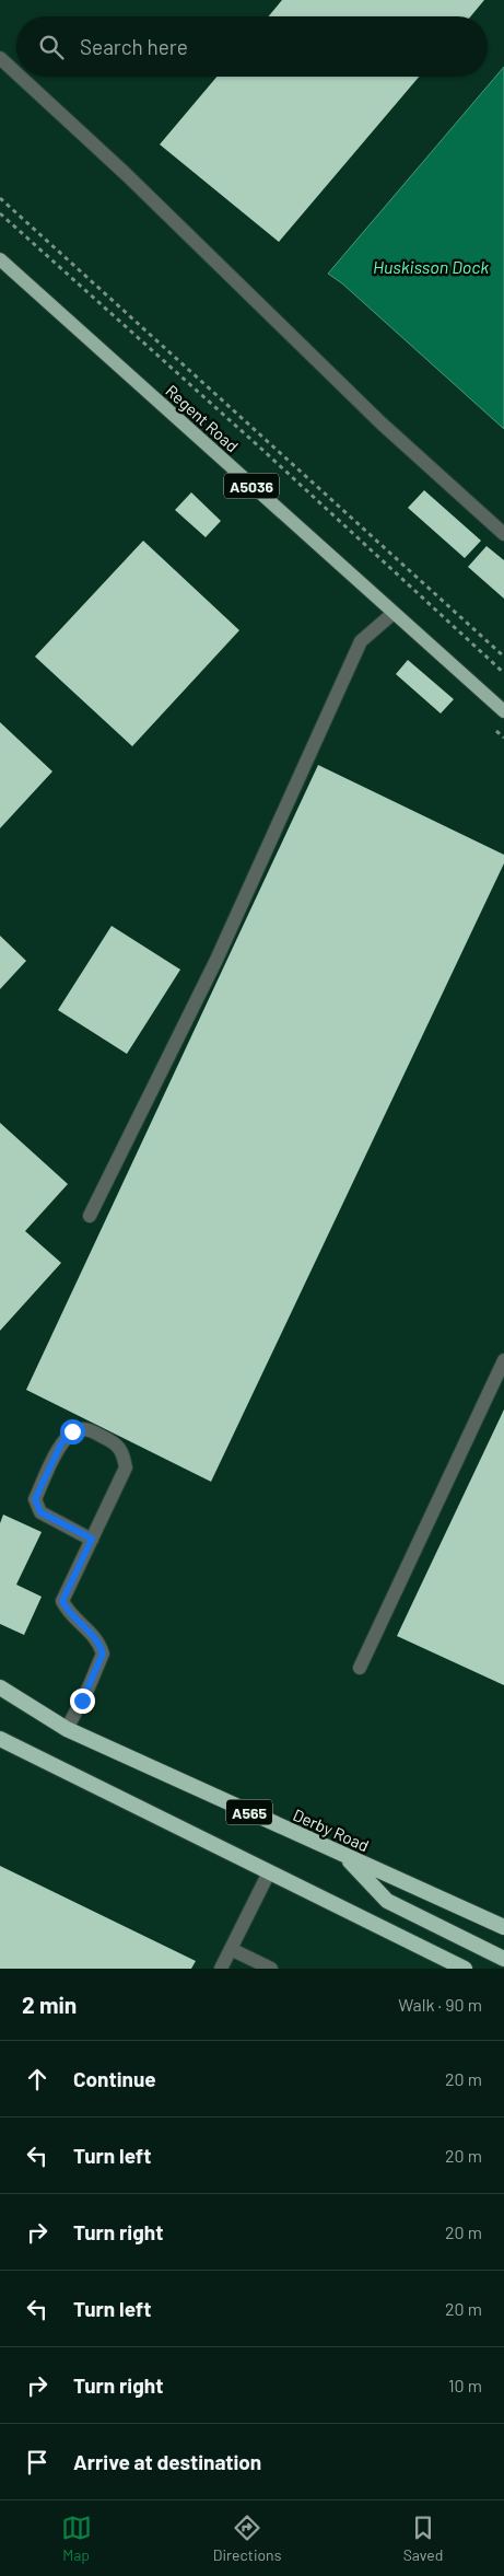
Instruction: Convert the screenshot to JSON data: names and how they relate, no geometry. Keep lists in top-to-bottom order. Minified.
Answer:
{"streets":{"highway":["A565","Derby Road"],"main road":["Regent Road","A5036"]},"water":["Huskisson Dock"],"page":{"search":"Search here","heading":["2 min","Walk · 90 m"],"list":[["Continue","20 m"],["Turn left","20 m"],["Turn right","20 m"],["Turn left","20 m"],["Turn right","10 m"],"Arrive at destination"],"nav":["Map","Directions","Saved"]}}
